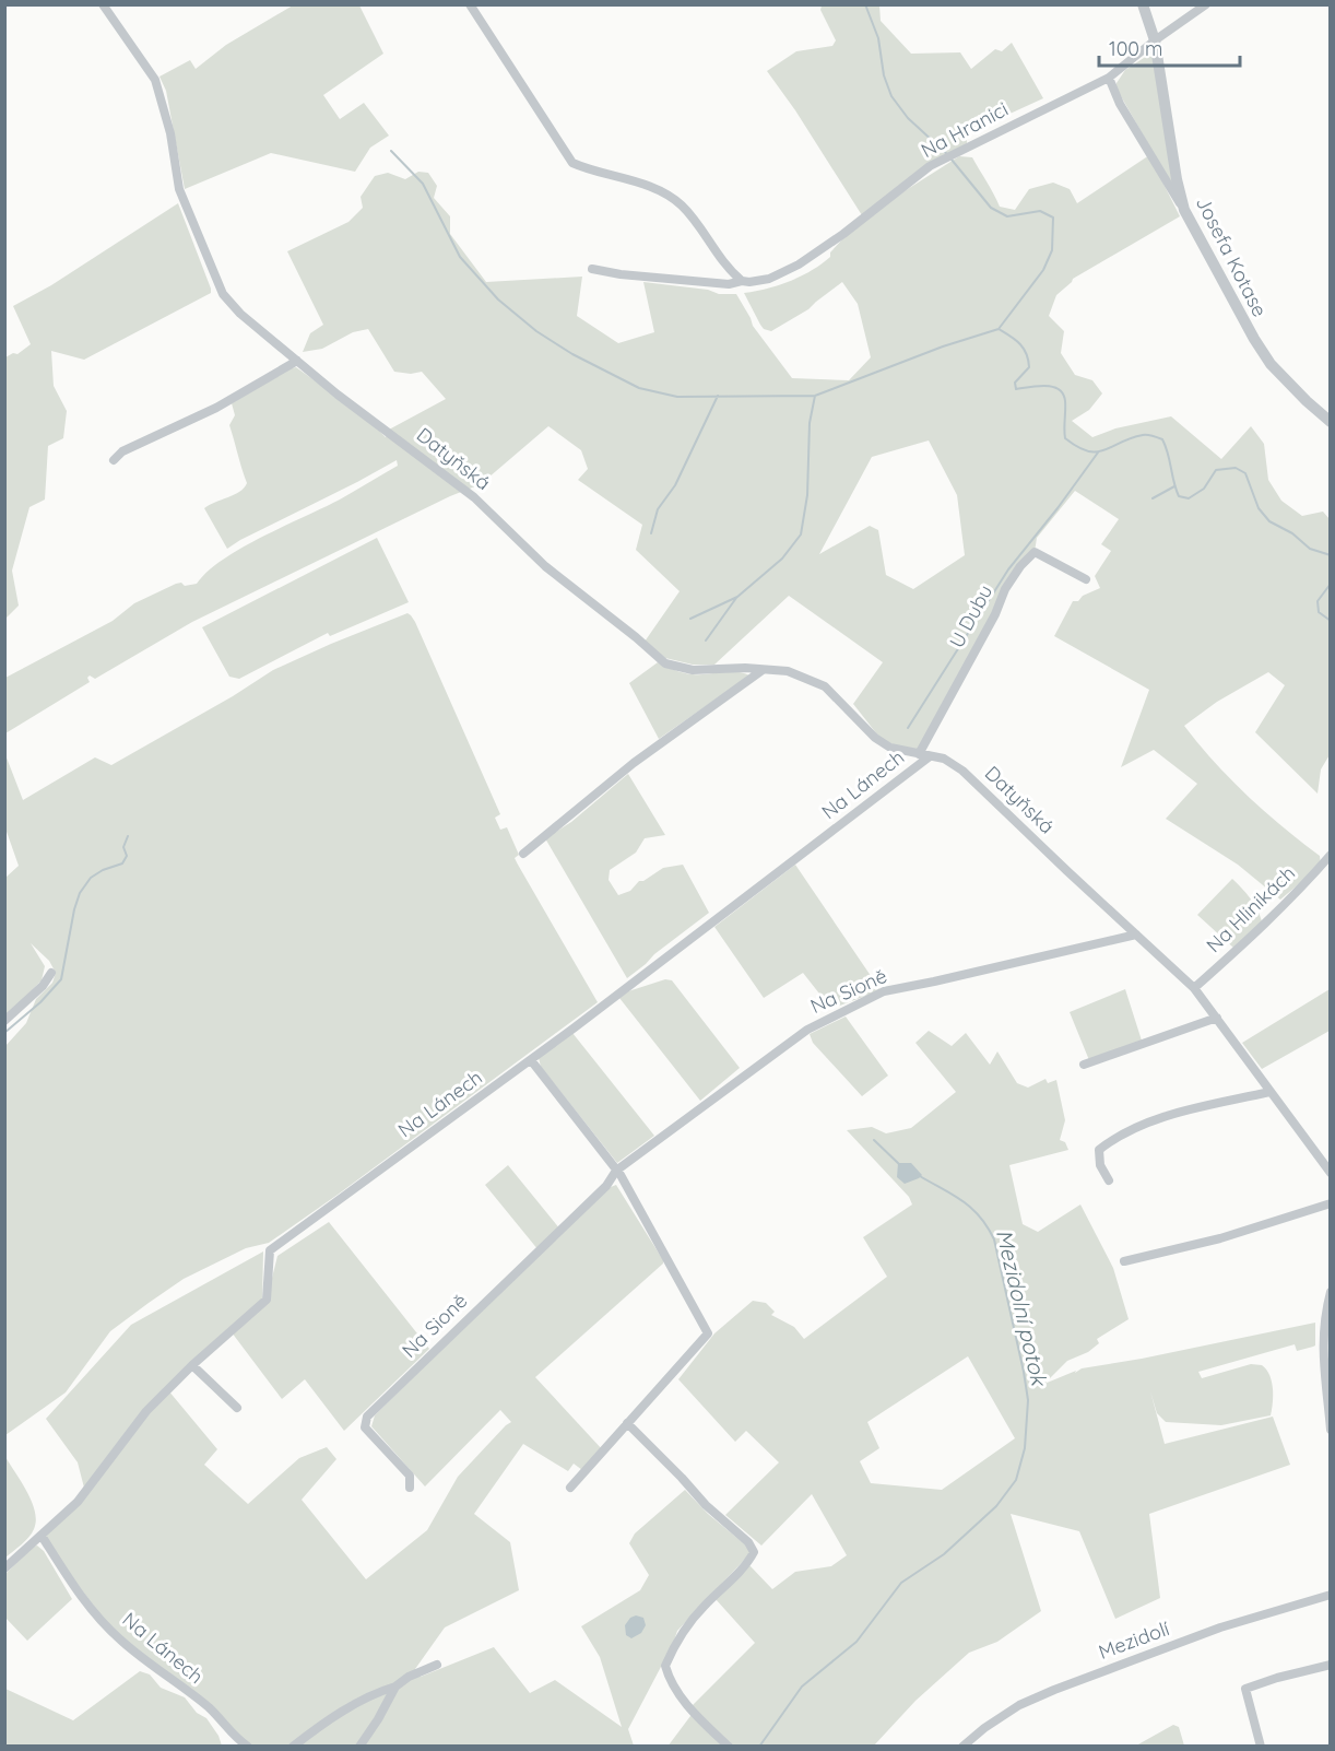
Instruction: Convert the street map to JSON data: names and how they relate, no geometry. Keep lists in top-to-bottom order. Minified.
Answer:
{"streets":{"street":["Na Hranici","Josefa Kotase","Datyňská","U Dubu","Na Lánech","Na Hlinikách","Na Sioně","Mezidolí"]},"crossings":[["Na Hranici","Josefa Kotase"],["Datyňská","U Dubu"],["Datyňská","Na Lánech"],["Datyňská","Na Hlinikách"],["Datyňská","Na Sioně"]],"water":["Mezidolní potok"],"scale_bar":"100 m"}
